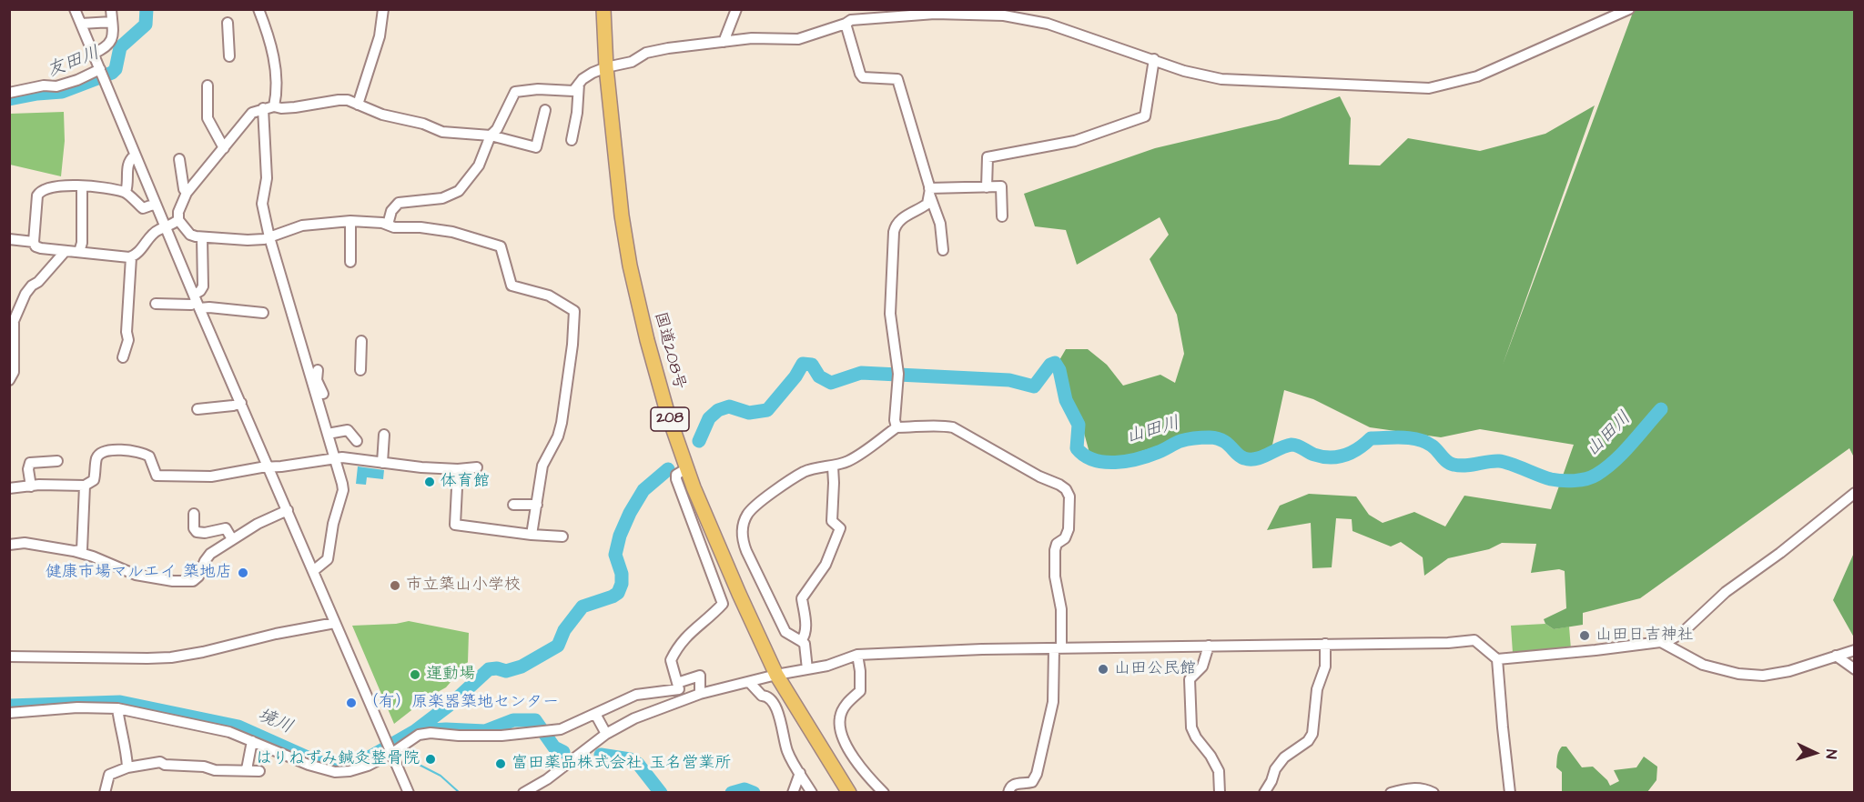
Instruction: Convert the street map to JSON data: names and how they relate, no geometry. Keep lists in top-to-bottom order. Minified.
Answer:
{"streets":{"highway":["国道208号","208"]},"water":["友田川","山田川","境川"],"places":["体育館","健康市場マルエイ 築地店","市立築山小学校","山田日吉神社","山田公民館","運動場","（有）原楽器築地センター","はりねずみ鍼灸整骨院","富田薬品株式会社 玉名営業所"],"north":"right"}
